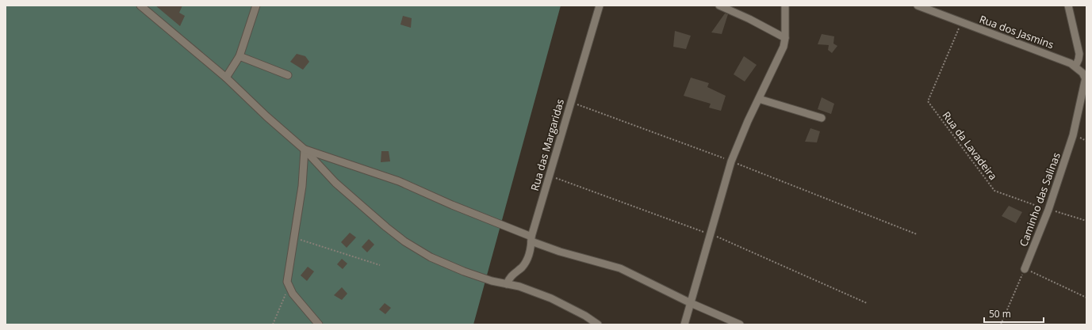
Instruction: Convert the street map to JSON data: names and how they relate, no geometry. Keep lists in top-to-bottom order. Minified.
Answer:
{"streets":{"street":["Rua dos Jasmins","Rua das Margaridas","Caminho das Salinas"],"path":["Rua da Lavadeira"]},"crossings":[["Rua dos Jasmins","Rua da Lavadeira"],["Rua dos Jasmins","Caminho das Salinas"],["Rua da Lavadeira","Caminho das Salinas"]],"scale_bar":"50 m"}
